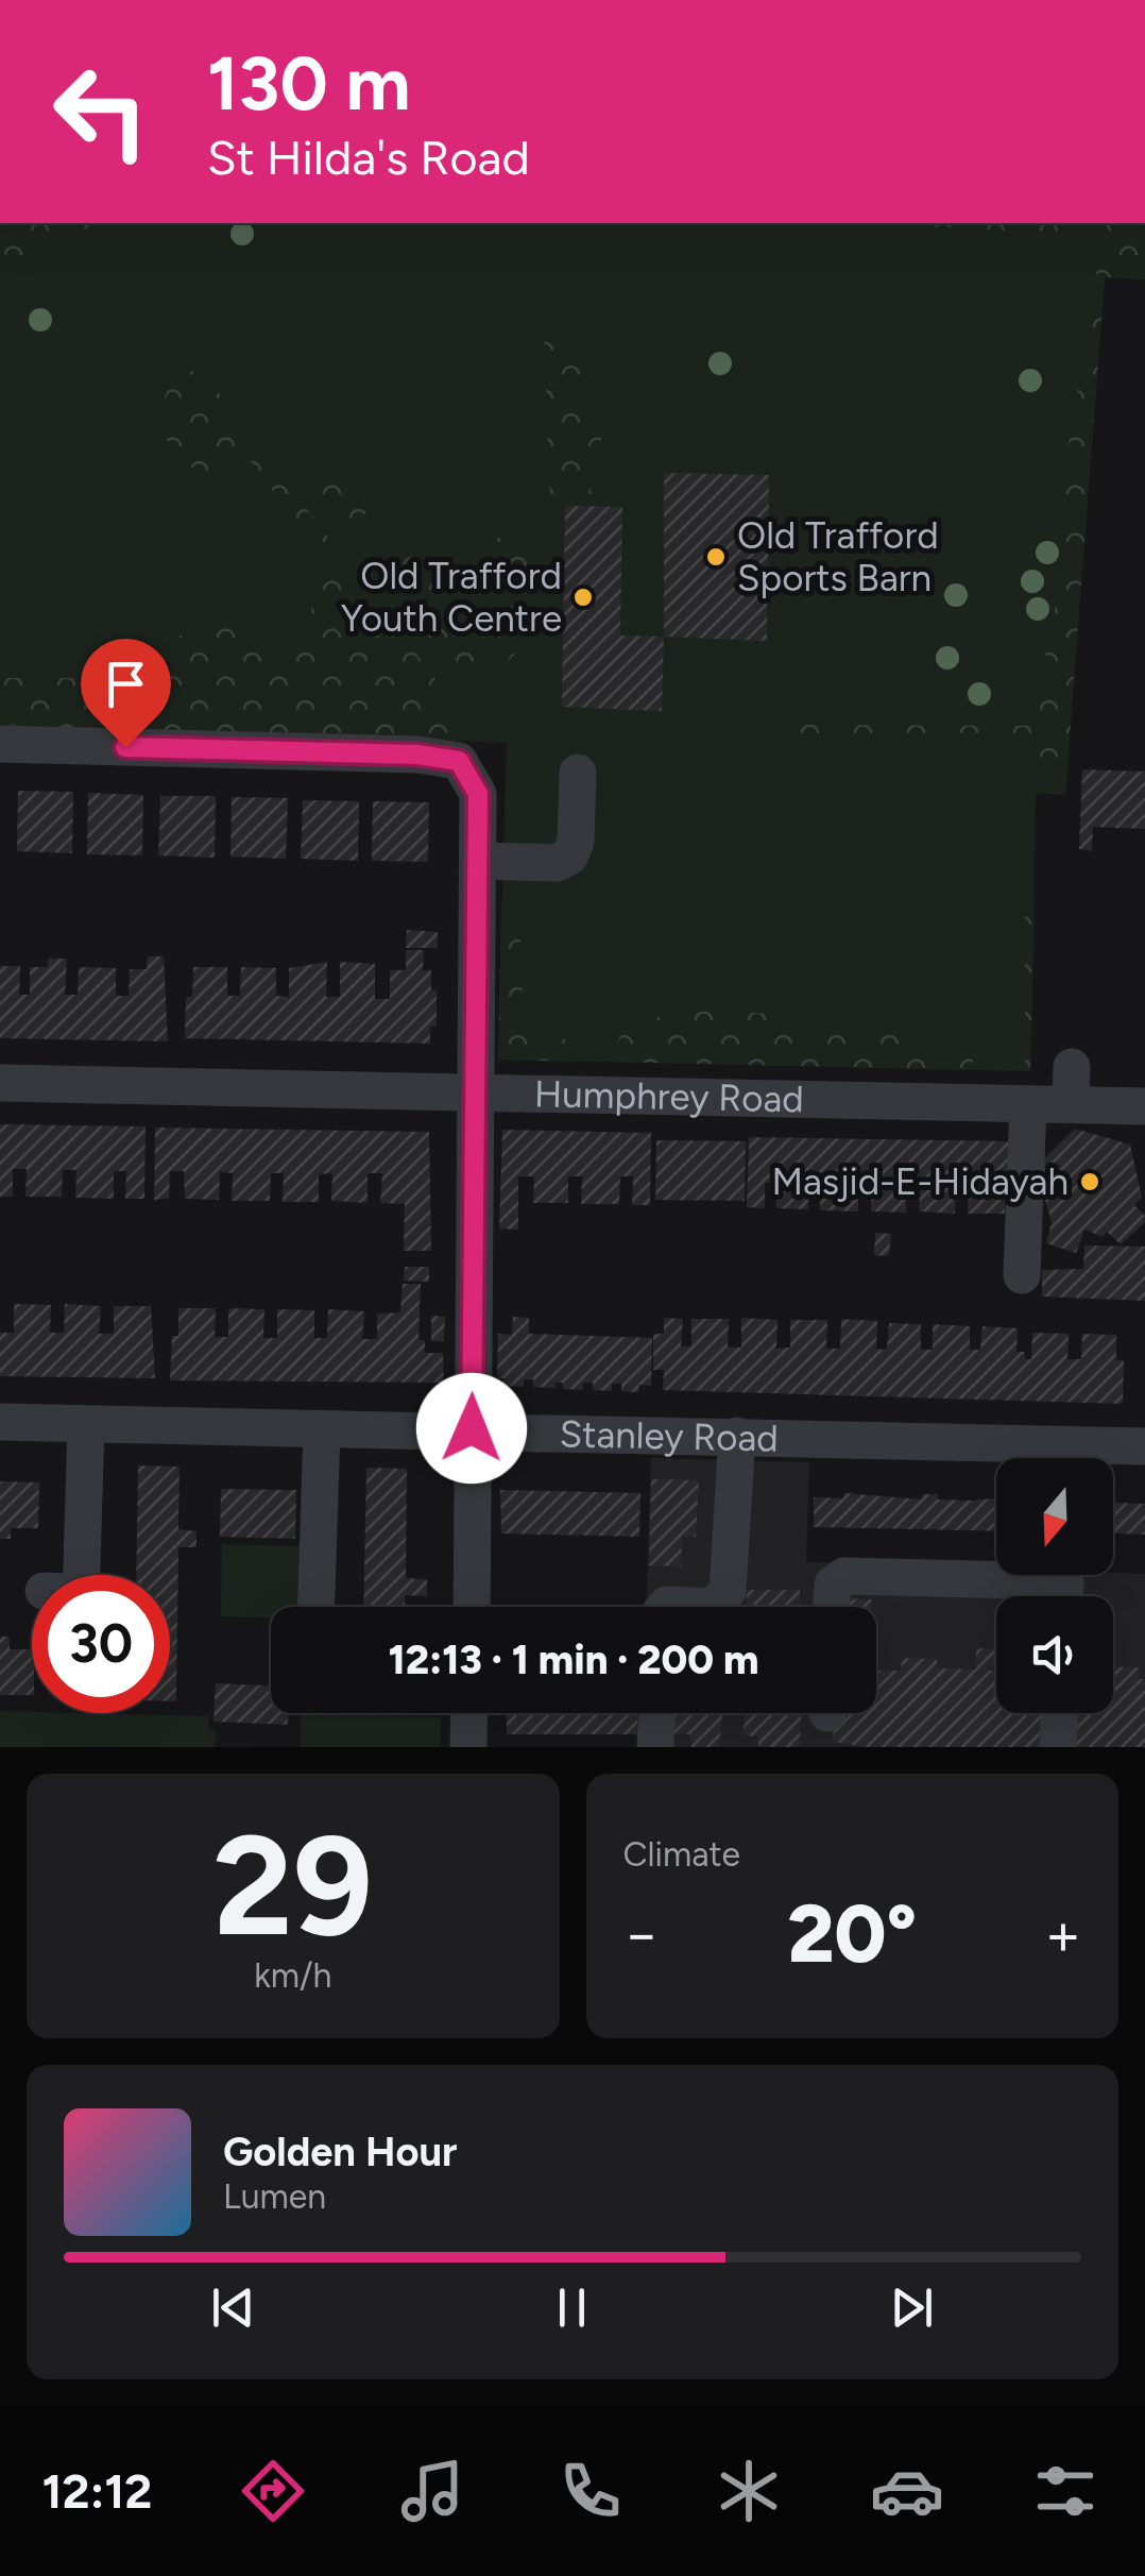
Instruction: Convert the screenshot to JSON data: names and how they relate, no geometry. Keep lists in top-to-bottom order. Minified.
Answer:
{"streets":{"street":["Humphrey Road","Stanley Road"]},"places":["Old Trafford Sports Barn","Old Trafford Youth Centre","Masjid-E-Hidayah"],"north":"bottom","page":{"turn":["130 m","St Hilda's Road"],"limit":"30","trip":"12:13 · 1 min · 200 m","tile":[["29","km/h"],"Climate"],"heat":["−","20°","+"],"song":["Golden Hour","Lumen"],"tabs":"12:12"}}
